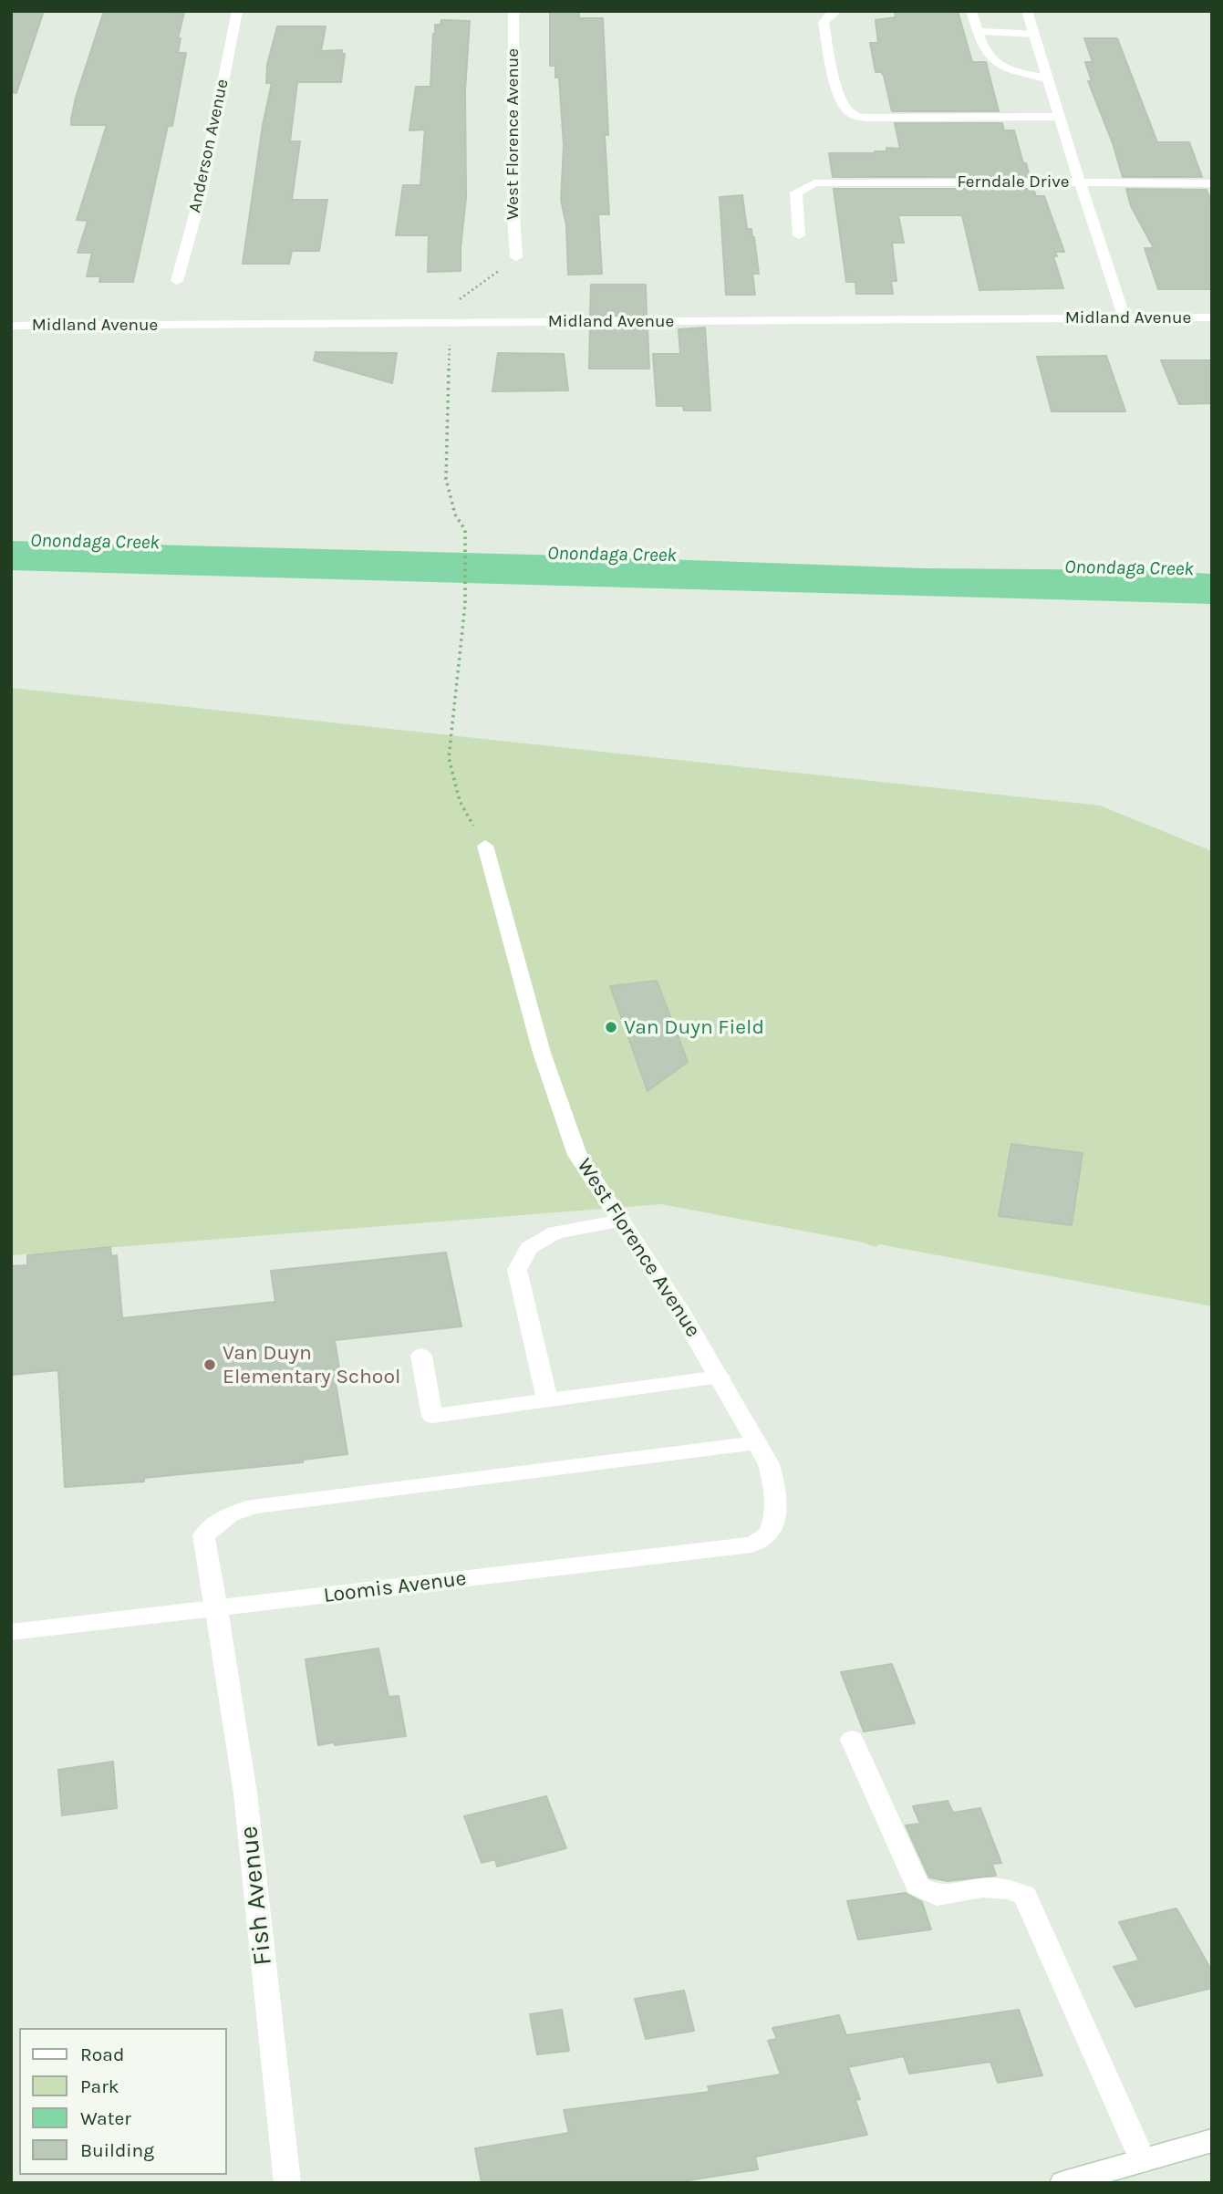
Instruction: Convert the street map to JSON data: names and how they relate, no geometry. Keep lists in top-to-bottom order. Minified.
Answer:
{"streets":{"street":["West Florence Avenue","Anderson Avenue","Ferndale Drive","Midland Avenue","Loomis Avenue","Fish Avenue"]},"crossings":[["West Florence Avenue","Loomis Avenue"],["West Florence Avenue","Fish Avenue"],["Loomis Avenue","Fish Avenue"]],"water":["Onondaga Creek"],"places":["Van Duyn Field","Van Duyn Elementary School"],"legend":["Road","Park","Water","Building"]}
